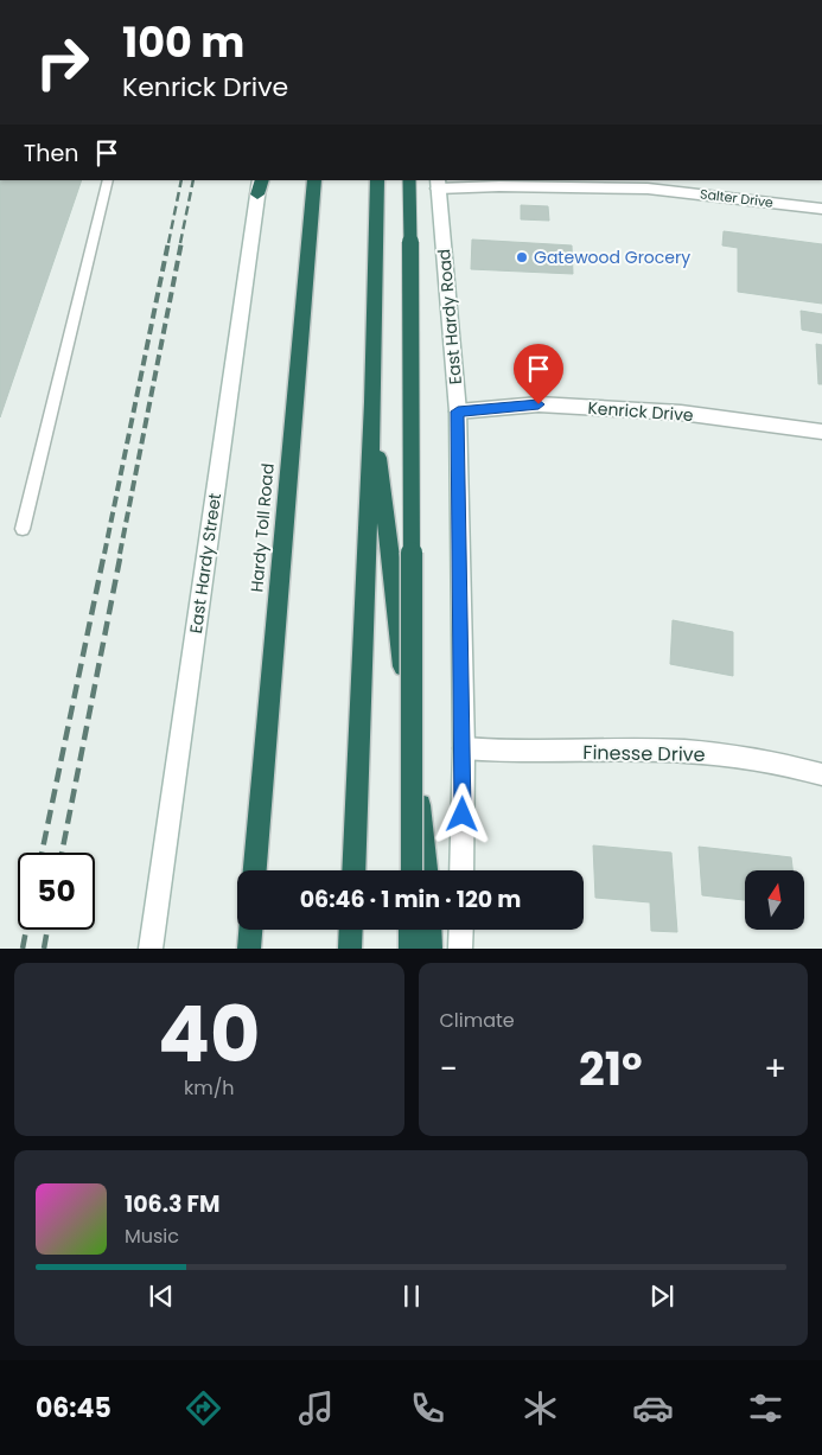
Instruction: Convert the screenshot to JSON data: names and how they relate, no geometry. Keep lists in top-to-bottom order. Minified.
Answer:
{"streets":{"highway":["Hardy Toll Road"],"main road":["Salter Drive","East Hardy Road","Kenrick Drive","East Hardy Street","Finesse Drive"]},"crossings":[["Salter Drive","East Hardy Road"],["East Hardy Road","Kenrick Drive"],["East Hardy Road","Finesse Drive"]],"places":["Gatewood Grocery"],"north":"top","page":{"turn":["100 m","Kenrick Drive"],"then":"Then","limit":"50","trip":"06:46 · 1 min · 120 m","tile":[["40","km/h"],"Climate"],"heat":["−","21°","+"],"song":["106.3 FM","Music"],"tabs":"06:45"}}
